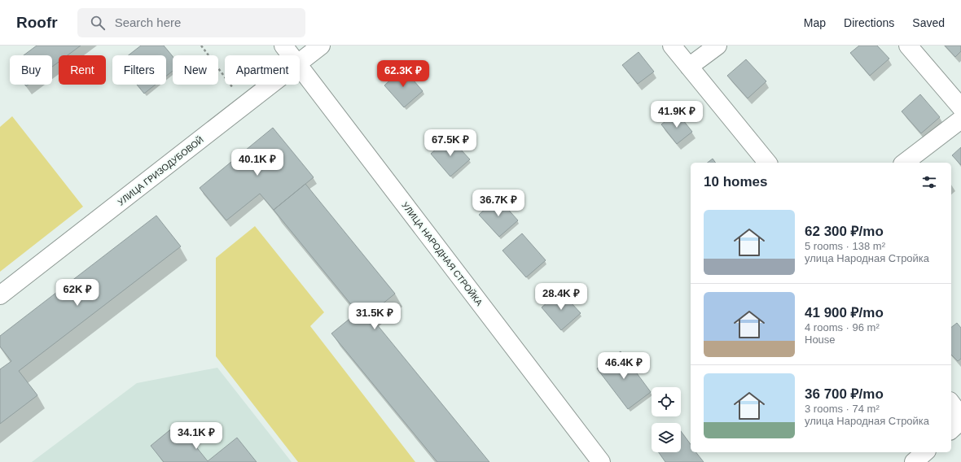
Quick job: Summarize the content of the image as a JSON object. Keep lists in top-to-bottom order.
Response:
{
  "streets": {
    "street": ["УЛИЦА ГРИЗОДУБОВОЙ", "УЛИЦА НАРОДНАЯ СТРОЙКА"]
  },
  "page": {
    "header": "Roofr",
    "search": "Search here",
    "nav": ["Map", "Directions", "Saved"],
    "chip": [
      "Buy",
      "Rent",
      "Filters",
      "New",
      "Apartment"
    ],
    "price": [
      "62.3K ₽",
      "41.9K ₽",
      "67.5K ₽",
      "40.1K ₽",
      "36.7K ₽",
      "62K ₽",
      "28.4K ₽",
      "31.5K ₽",
      "46.4K ₽",
      "34.1K ₽"
    ],
    "heading": "10 homes",
    "list": [
      {
        "name": "62 300 ₽/mo",
        "note": "5 rooms · 138 m² · улица Народная Стройка"
      },
      {
        "name": "41 900 ₽/mo",
        "note": "4 rooms · 96 m² · House"
      },
      {
        "name": "36 700 ₽/mo",
        "note": "3 rooms · 74 m² · улица Народная Стройка"
      }
    ]
  }
}
